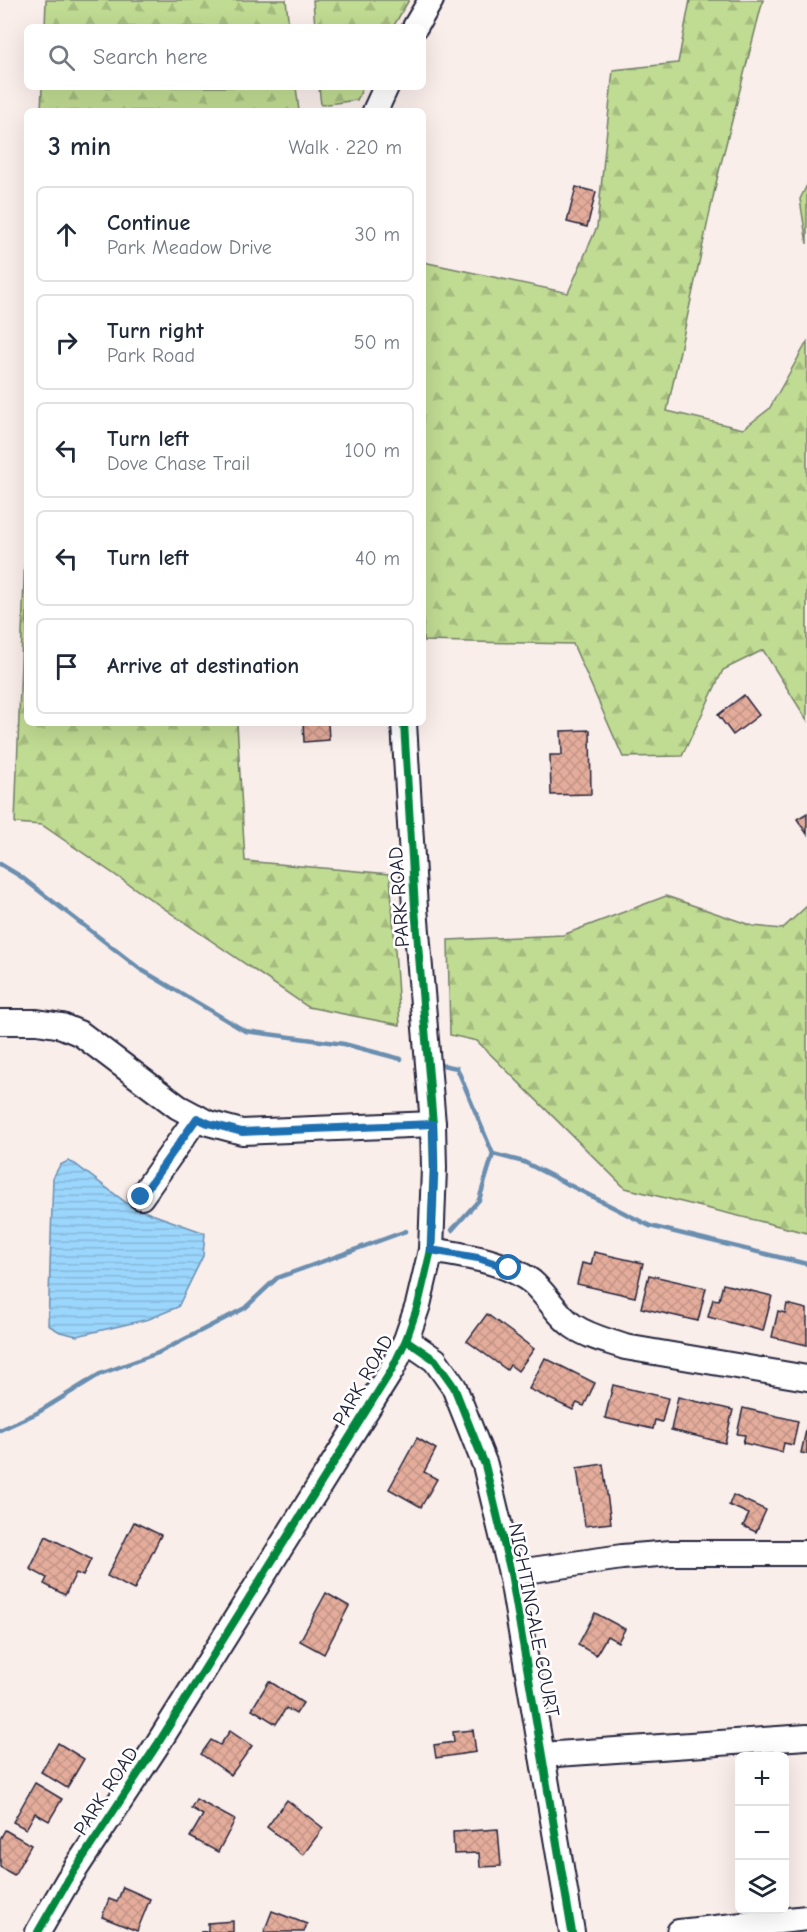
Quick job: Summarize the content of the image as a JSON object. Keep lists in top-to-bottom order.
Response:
{
  "streets": {
    "street": ["PARK ROAD", "NIGHTINGALE COURT"]
  },
  "crossings": [
    ["PARK ROAD", "NIGHTINGALE COURT"]
  ],
  "page": {
    "search": "Search here",
    "heading": ["3 min", "Walk · 220 m"],
    "list": [
      ["Continue", "Park Meadow Drive", "30 m"],
      ["Turn right", "Park Road", "50 m"],
      ["Turn left", "Dove Chase Trail", "100 m"],
      ["Turn left", "40 m"],
      "Arrive at destination"
    ],
    "map_buttons": ["+", "−"]
  }
}
